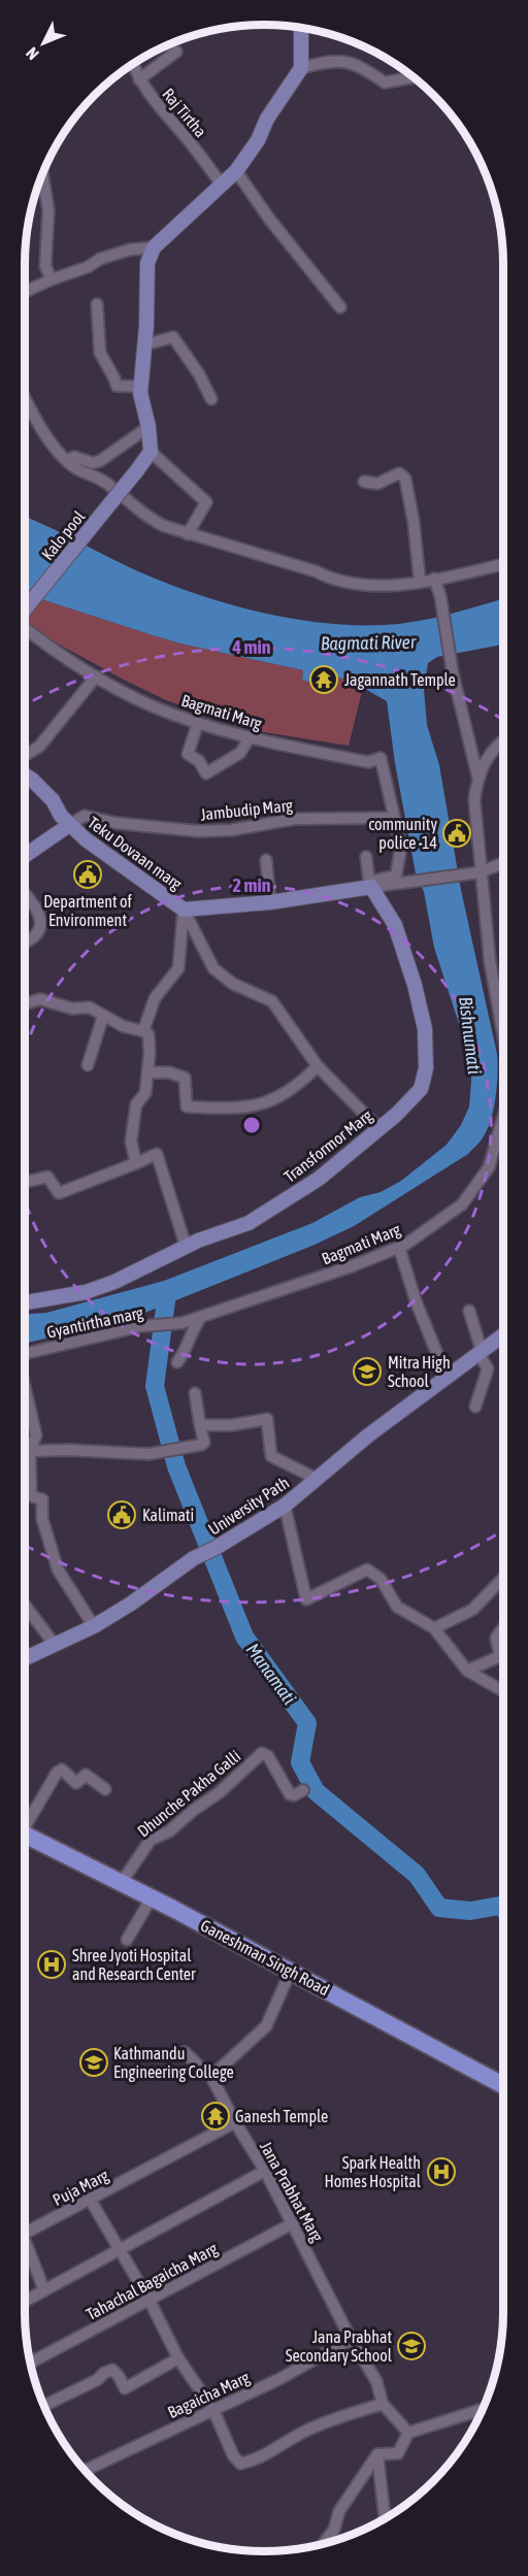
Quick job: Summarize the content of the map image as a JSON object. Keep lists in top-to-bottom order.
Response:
{
  "streets": {
    "highway": ["Ganeshman Singh Road"],
    "main road": [
      "Kalo pool",
      "Teku Dovaan marg",
      "Transformor Marg",
      "University Path"
    ],
    "street": [
      "Raj Tirtha",
      "Bagmati Marg",
      "Jambudip Marg",
      "Gyantirtha marg",
      "Dhunche Pakha Galli",
      "Puja Marg",
      "Jana Prabhat Marg",
      "Tahachal Bagaicha Marg",
      "Bagaicha Marg"
    ]
  },
  "crossings": [
    ["Bagmati Marg", "Jambudip Marg"],
    ["Bagmati Marg", "Teku Dovaan marg"],
    ["Bagmati Marg", "Gyantirtha marg"],
    ["Jambudip Marg", "Teku Dovaan marg"],
    ["Teku Dovaan marg", "Transformor Marg"],
    ["Dhunche Pakha Galli", "Ganeshman Singh Road"],
    ["Puja Marg", "Jana Prabhat Marg"],
    ["Jana Prabhat Marg", "Tahachal Bagaicha Marg"],
    ["Jana Prabhat Marg", "Bagaicha Marg"]
  ],
  "water": ["Bagmati River", "Bishnumati", "Manamati"],
  "places": {
    "temple": ["Jagannath Temple", "Ganesh Temple"],
    "public building": ["community police -14", "Department of Environment", "Kalimati"],
    "school or university": ["Mitra High School", "Kathmandu Engineering College", "Jana Prabhat Secondary School"],
    "hospital": ["Shree Jyoti Hospital and Research Center", "Spark Health Homes Hospital"]
  },
  "north": "bottom left",
  "rings": ["4 min", "2 min"]
}
